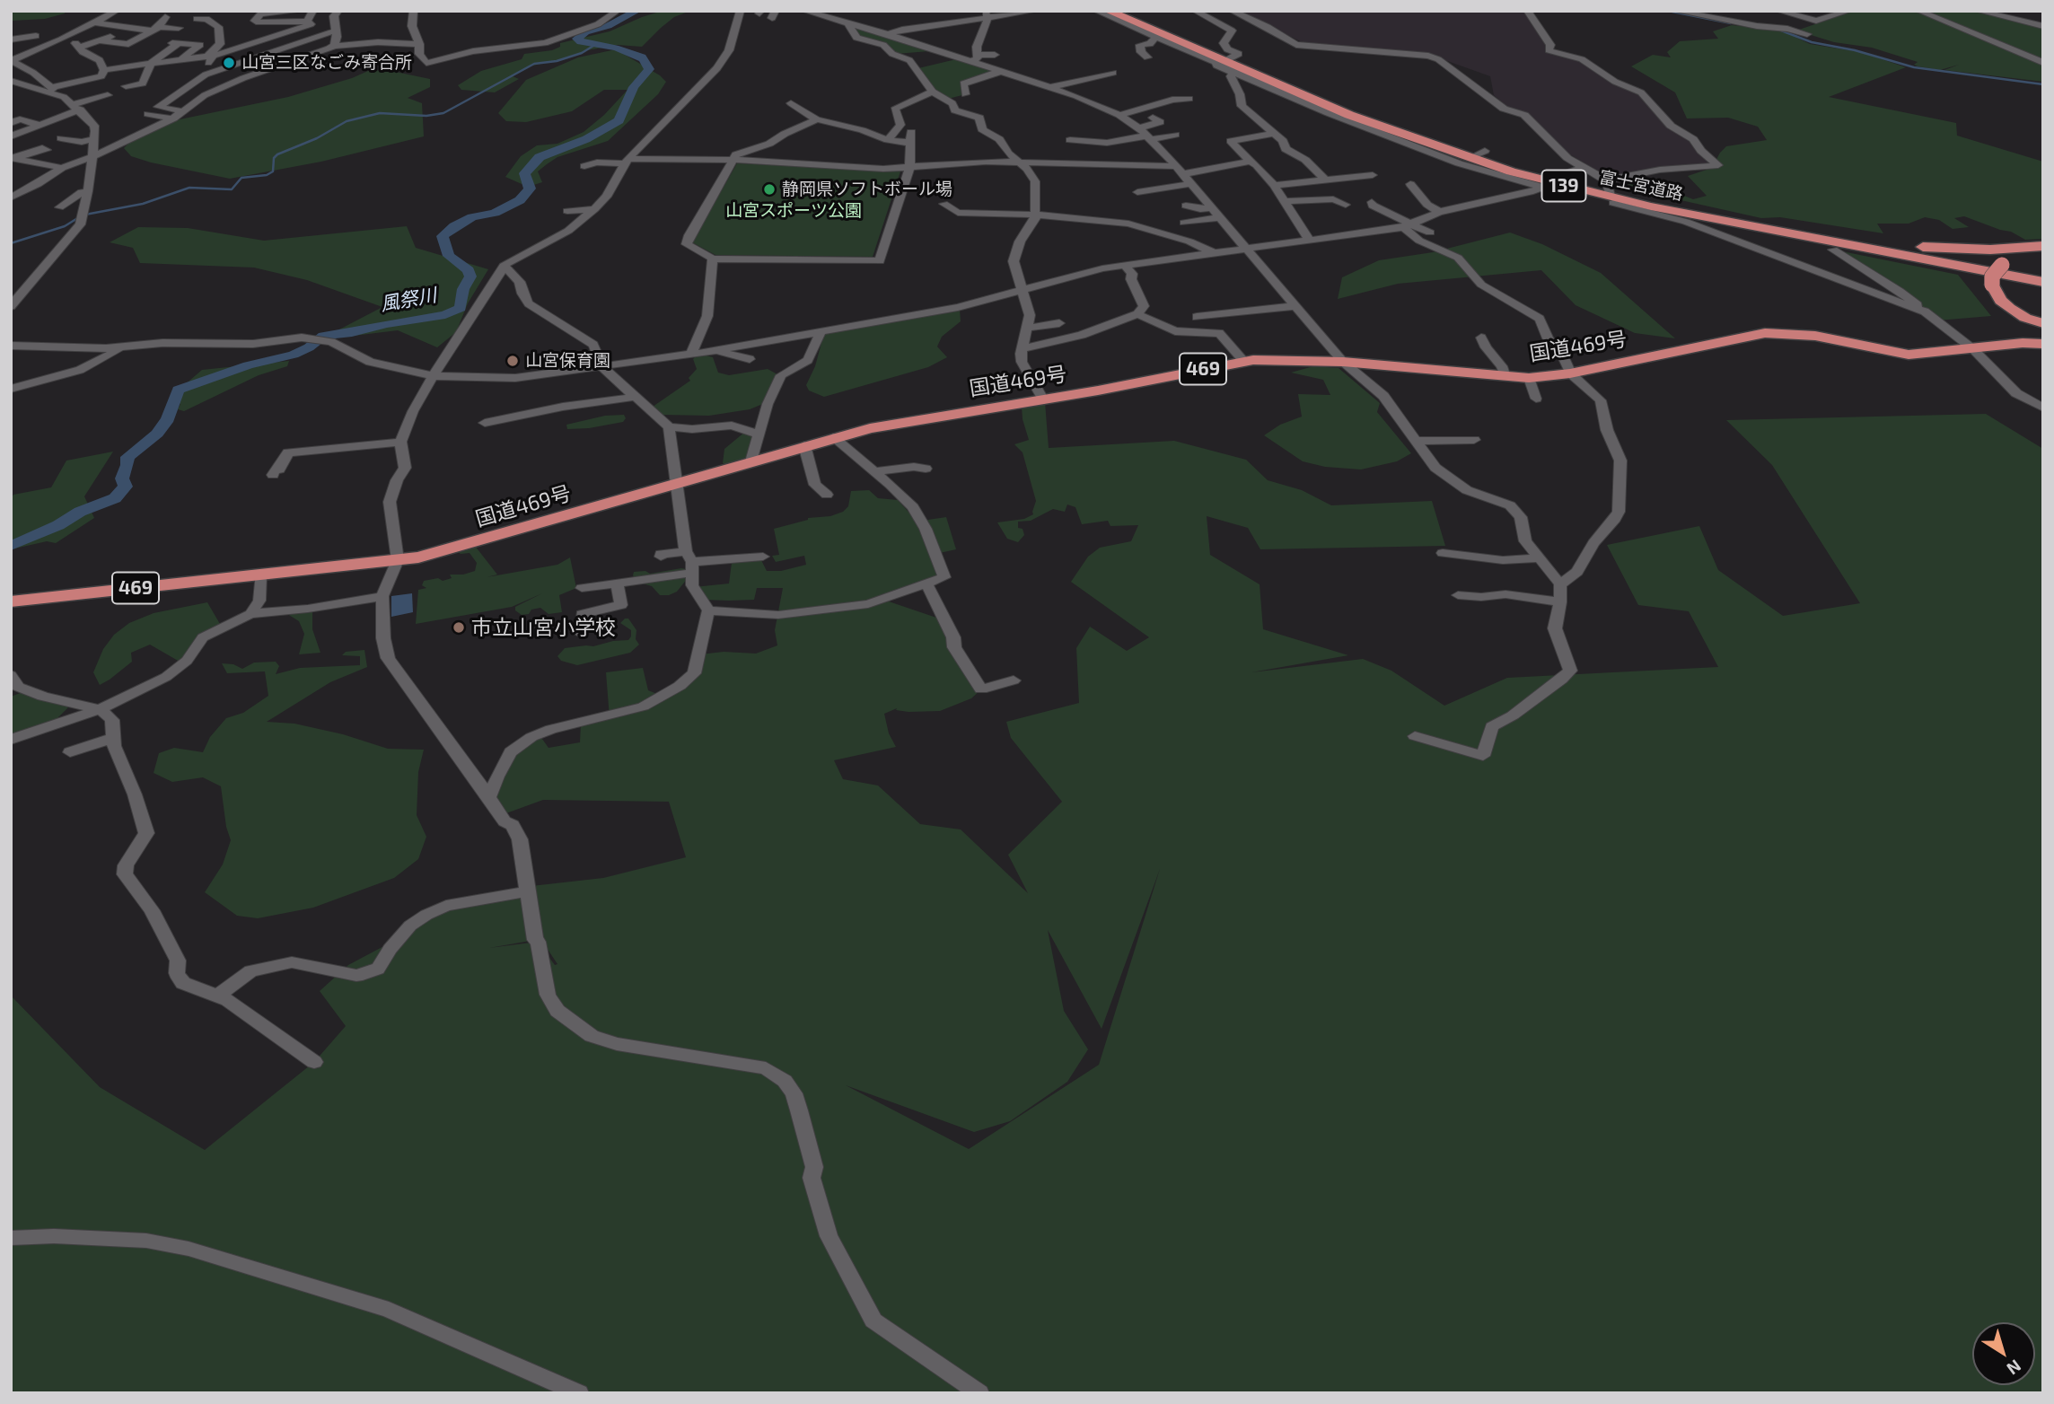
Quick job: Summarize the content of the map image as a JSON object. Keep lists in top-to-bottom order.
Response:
{
  "streets": {
    "highway": [
      "139",
      "富士宮道路",
      "国道469号",
      "469"
    ]
  },
  "water": ["風祭川"],
  "parks": ["山宮スポーツ公園"],
  "places": [
    "山宮三区なごみ寄合所",
    "静岡県ソフトボール場",
    "山宮保育園",
    "市立山宮小学校"
  ],
  "north": "bottom right"
}
